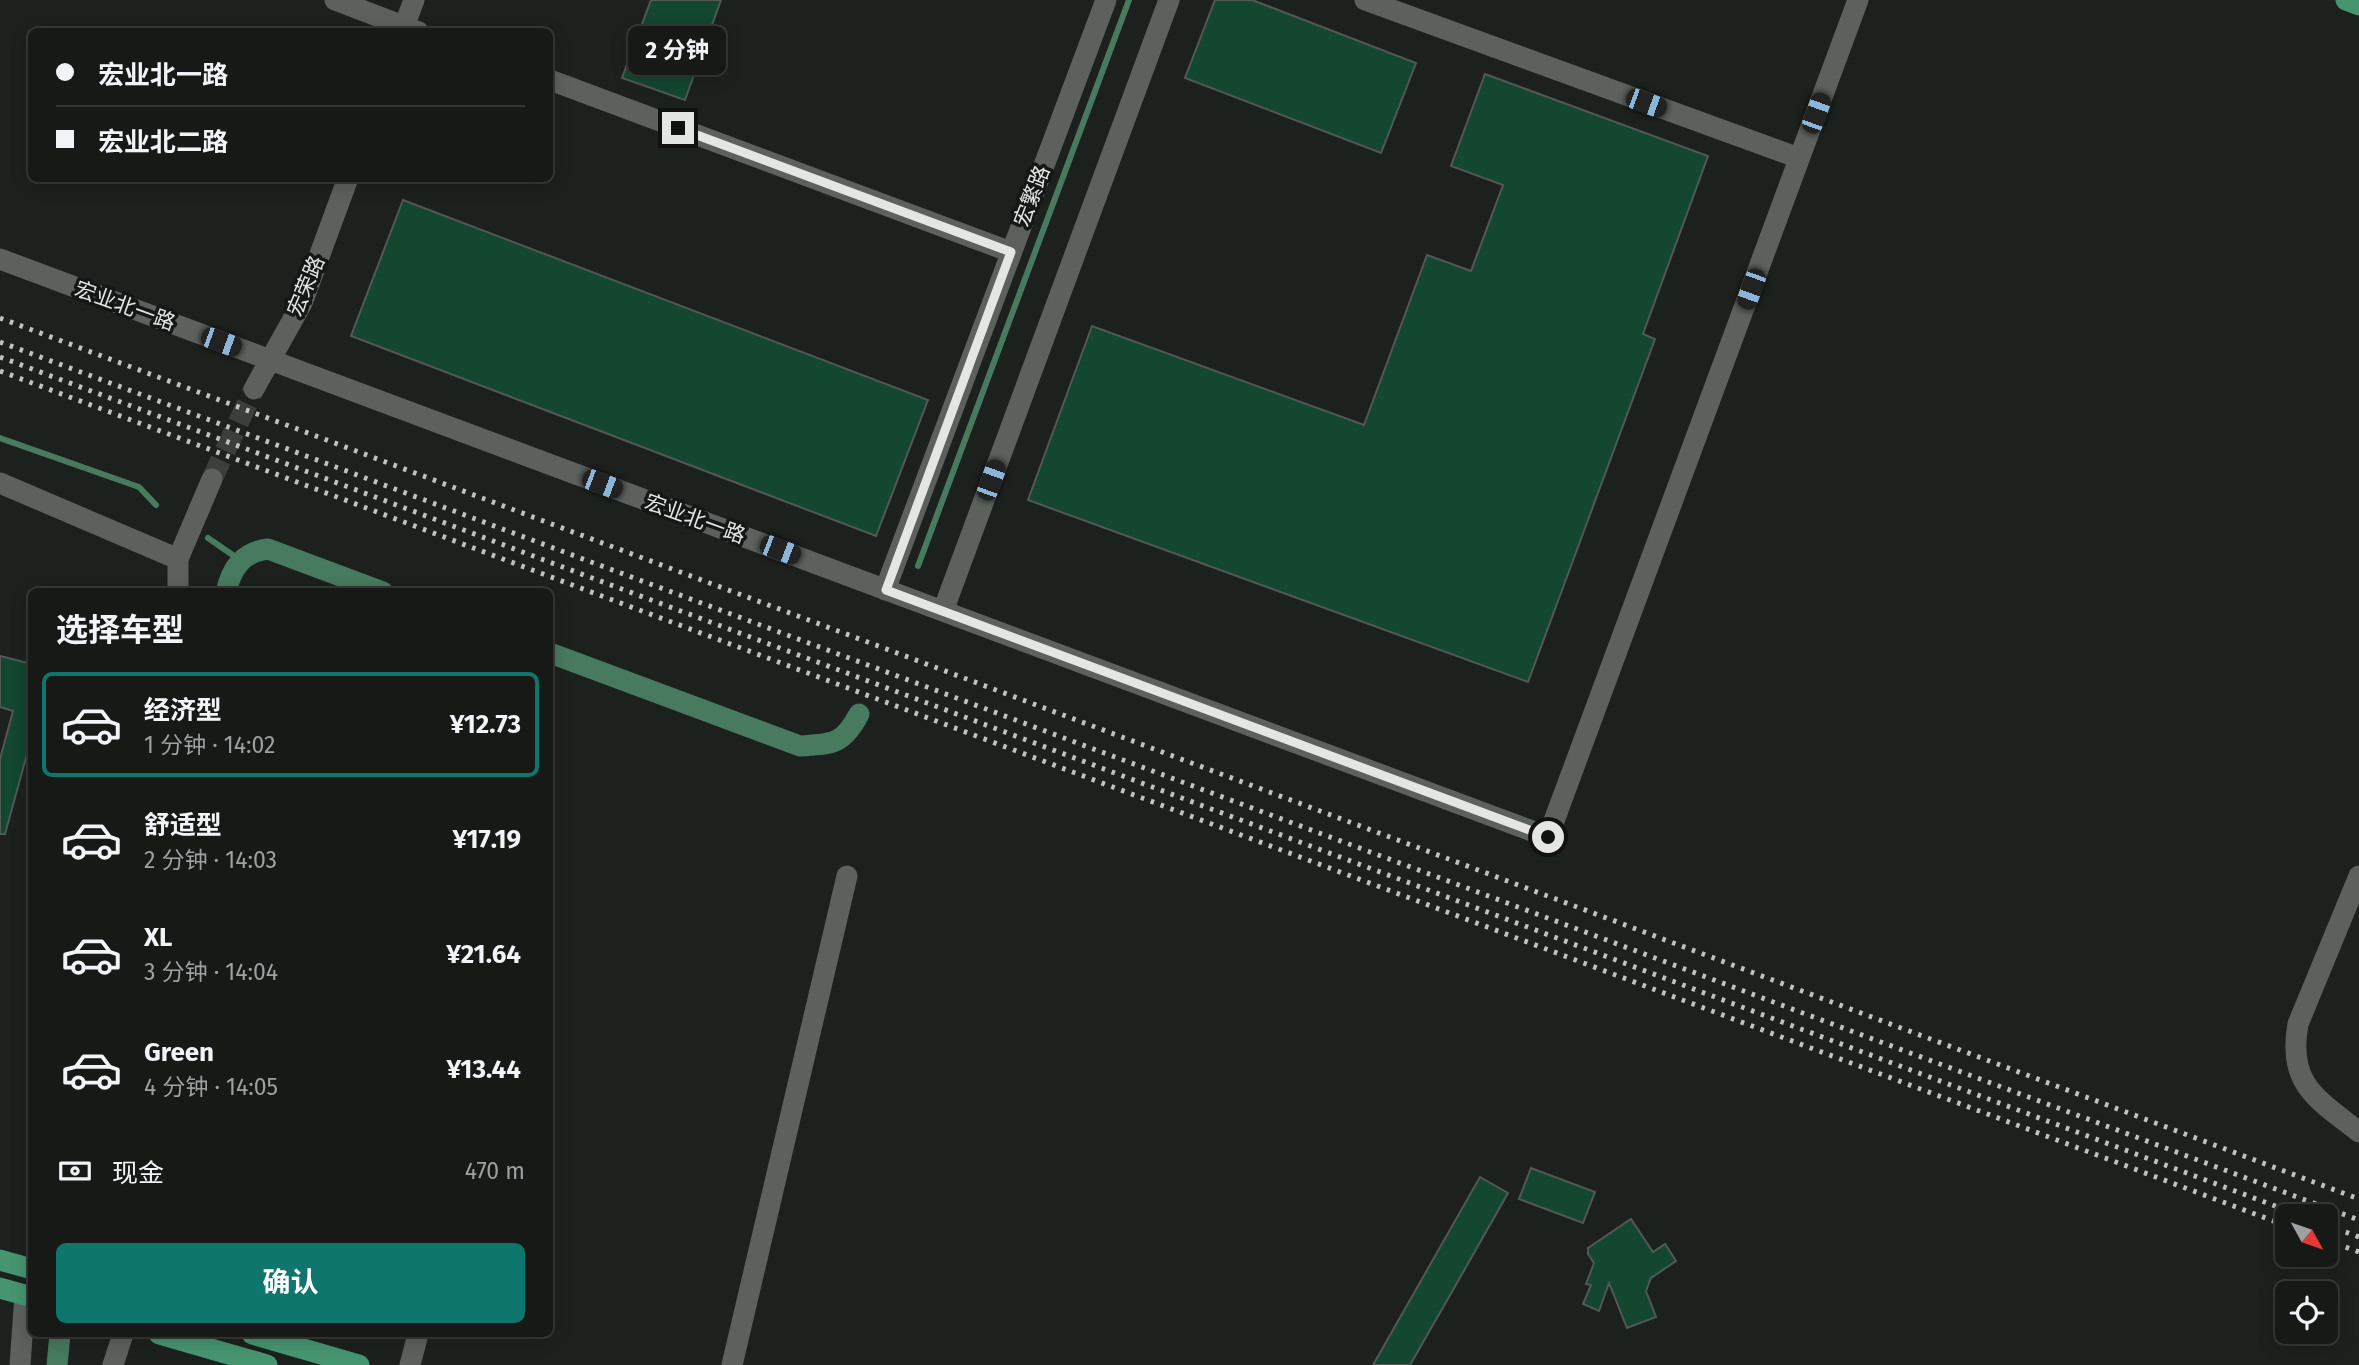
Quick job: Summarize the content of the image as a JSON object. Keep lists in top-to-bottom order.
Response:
{
  "streets": {
    "street": ["宏繁路", "宏荣路", "宏业北一路"]
  },
  "crossings": [
    ["宏繁路", "宏业北一路"],
    ["宏荣路", "宏业北一路"]
  ],
  "north": "bottom right",
  "page": {
    "bubble": "2 分钟",
    "banner": ["宏业北一路", "宏业北二路"],
    "heading": "选择车型",
    "list": [
      {
        "name": "经济型",
        "note": "1 分钟 · 14:02",
        "value": "¥12.73"
      },
      {
        "name": "舒适型",
        "note": "2 分钟 · 14:03",
        "value": "¥17.19"
      },
      {
        "name": "XL",
        "note": "3 分钟 · 14:04",
        "value": "¥21.64"
      },
      {
        "name": "Green",
        "note": "4 分钟 · 14:05",
        "value": "¥13.44"
      }
    ],
    "pay": ["现金", "470 m"],
    "buttons": "确认"
  }
}
